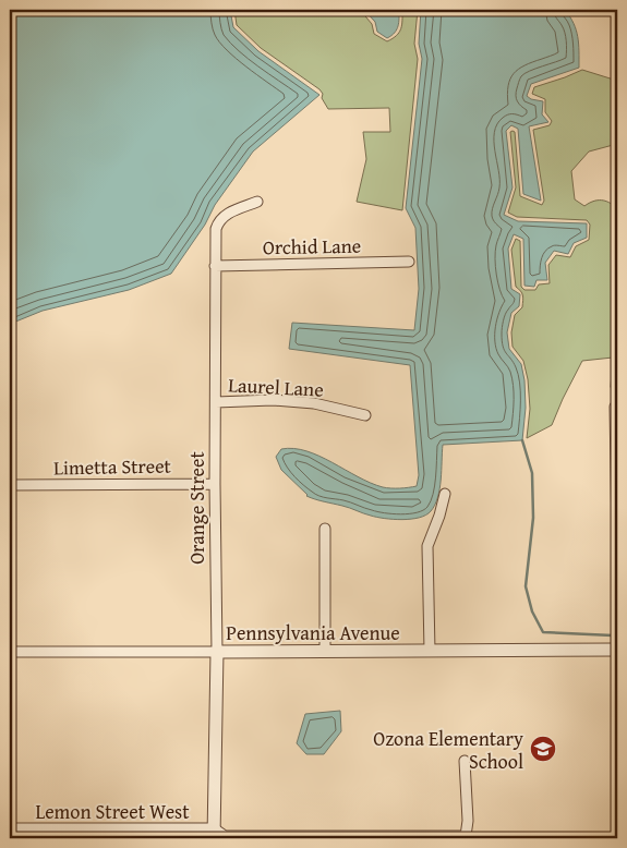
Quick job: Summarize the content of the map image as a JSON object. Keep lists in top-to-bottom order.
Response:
{
  "streets": {
    "street": [
      "Orchid Lane",
      "Laurel Lane",
      "Limetta Street",
      "Orange Street",
      "Pennsylvania Avenue",
      "Lemon Street West"
    ]
  },
  "crossings": [
    ["Orchid Lane", "Orange Street"],
    ["Laurel Lane", "Orange Street"],
    ["Limetta Street", "Orange Street"],
    ["Orange Street", "Pennsylvania Avenue"],
    ["Orange Street", "Lemon Street West"]
  ],
  "places": {
    "school or university": ["Ozona Elementary School"]
  }
}
